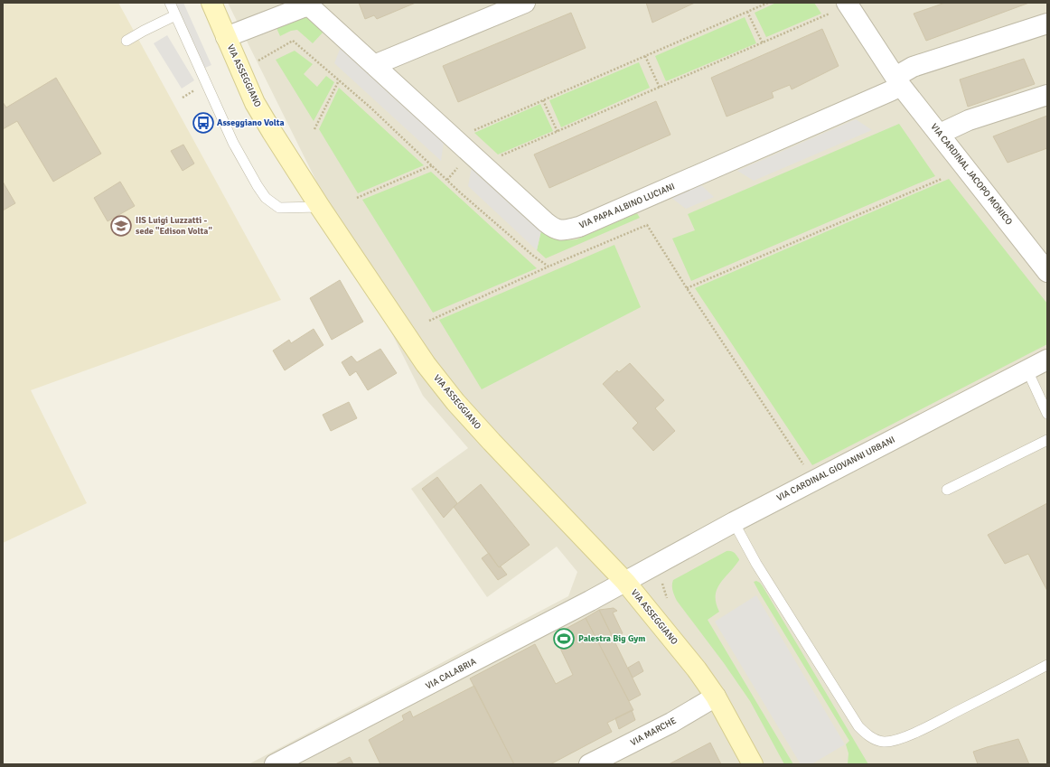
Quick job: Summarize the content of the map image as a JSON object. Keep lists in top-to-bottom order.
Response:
{
  "streets": {
    "street": [
      "VIA ASSEGGIANO",
      "VIA CARDINAL JACOPO MONICO",
      "VIA PAPA ALBINO LUCIANI",
      "VIA CARDINAL GIOVANNI URBANI",
      "VIA CALABRIA",
      "VIA MARCHE"
    ]
  },
  "crossings": [
    ["VIA ASSEGGIANO", "VIA PAPA ALBINO LUCIANI"],
    ["VIA ASSEGGIANO", "VIA CARDINAL GIOVANNI URBANI"],
    ["VIA ASSEGGIANO", "VIA CALABRIA"],
    ["VIA ASSEGGIANO", "VIA MARCHE"],
    ["VIA CARDINAL JACOPO MONICO", "VIA PAPA ALBINO LUCIANI"],
    ["VIA CARDINAL GIOVANNI URBANI", "VIA CALABRIA"]
  ],
  "places": {
    "bus stop": ["Asseggiano Volta"],
    "school or university": ["IIS Luigi Luzzatti - sede \"Edison Volta\""],
    "sports": ["Palestra Big Gym"]
  }
}
